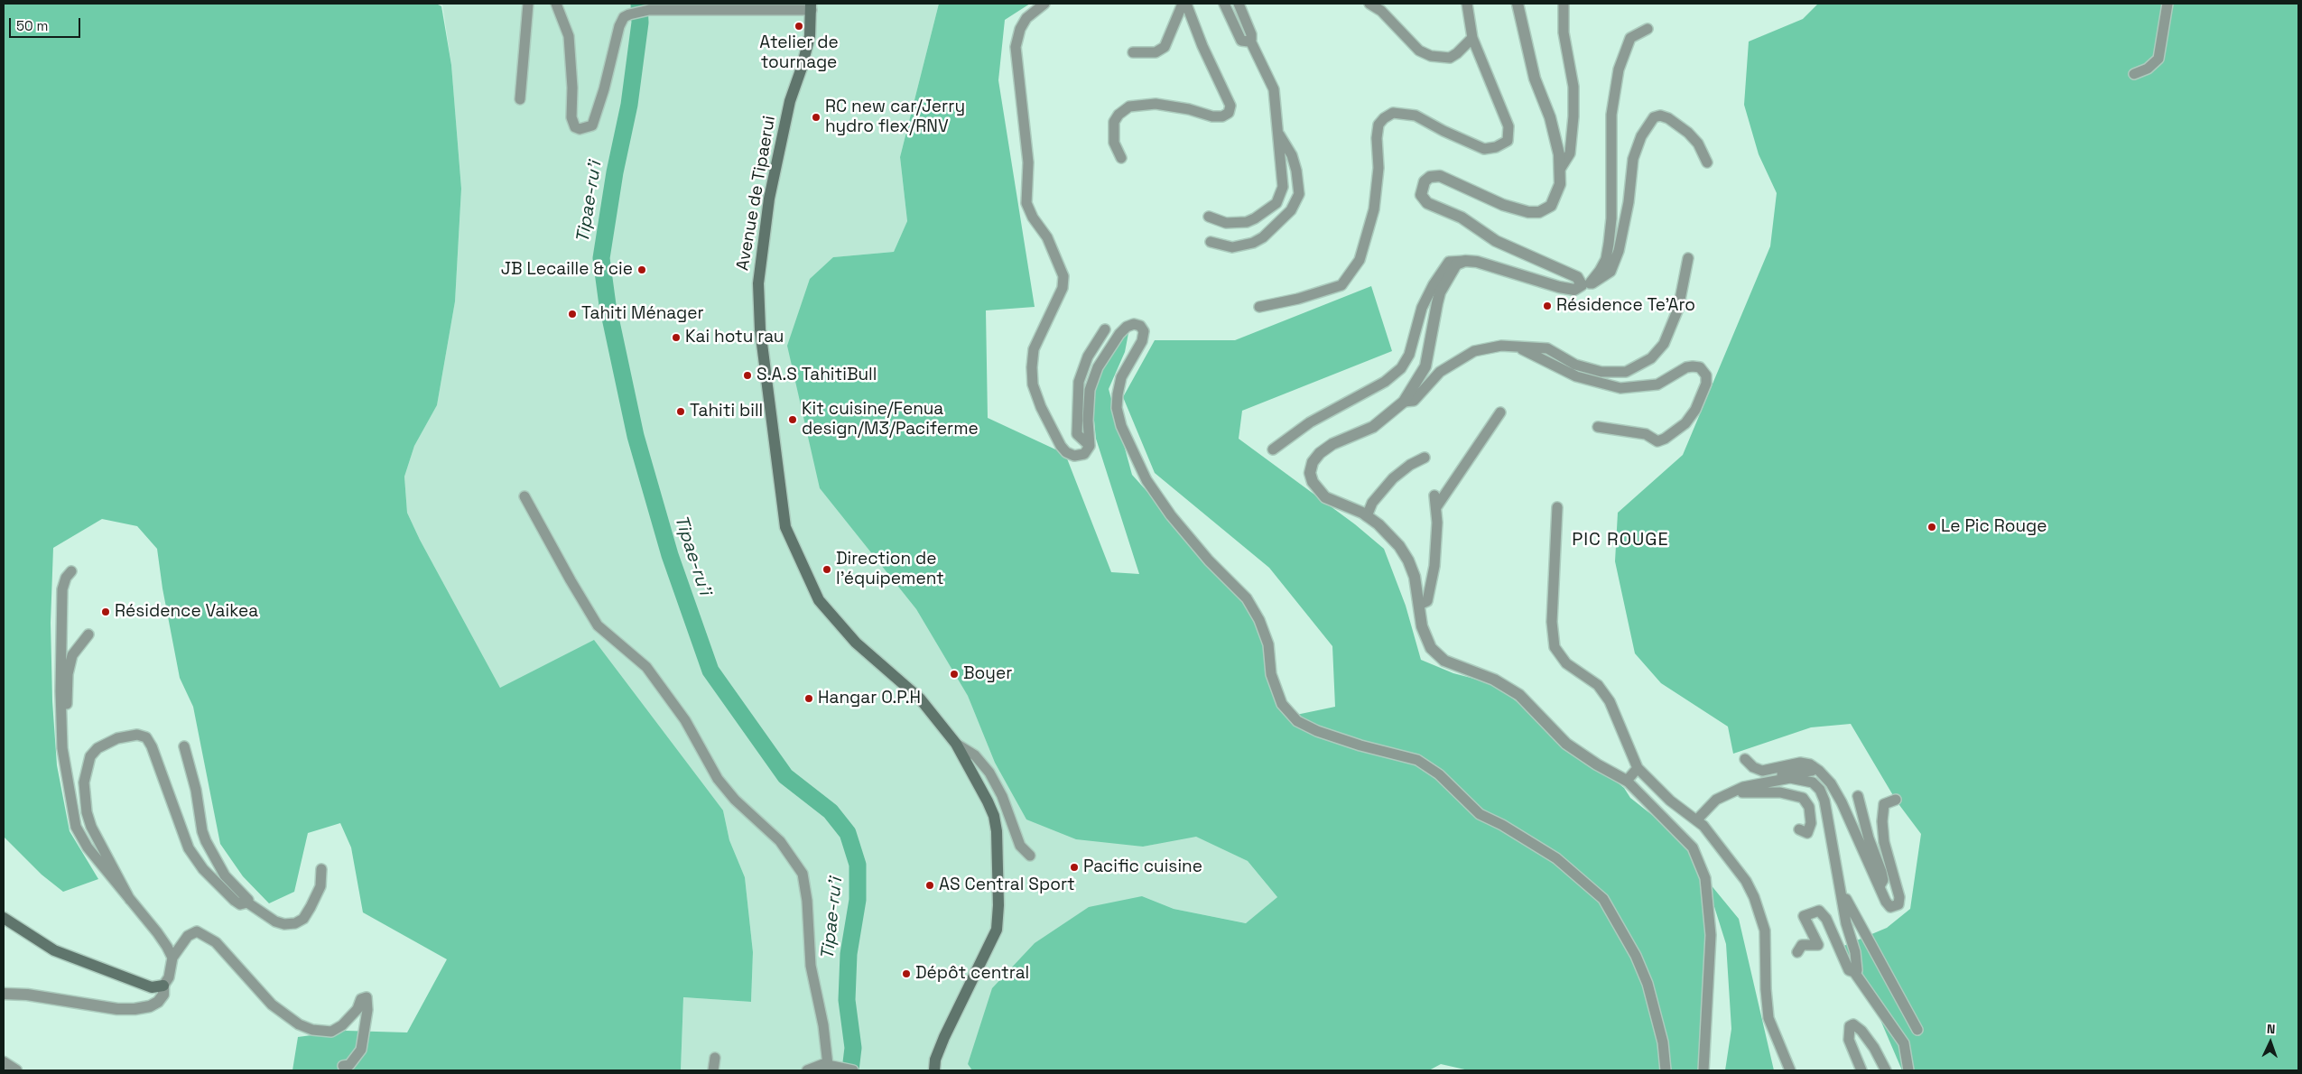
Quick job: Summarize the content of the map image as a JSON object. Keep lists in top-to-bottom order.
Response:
{
  "streets": {
    "main road": ["Avenue de Tipaerui"]
  },
  "districts": ["PIC ROUGE"],
  "water": ["Tipae-ru’i"],
  "places": [
    "Atelier de tournage",
    "RC new car/Jerry hydro flex/RNV",
    "JB Lecaille & cie",
    "Résidence Te'Aro",
    "Tahiti Ménager",
    "Kai hotu rau",
    "S.A.S TahitiBull",
    "Tahiti bill",
    "Kit cuisine/Fenua design/M3/Paciferme",
    "Le Pic Rouge",
    "Direction de l'équipement",
    "Résidence Vaikea",
    "Boyer",
    "Hangar O.P.H",
    "Pacific cuisine",
    "AS Central Sport",
    "Dépôt central"
  ],
  "scale_bar": "50 m",
  "north": "top"
}
